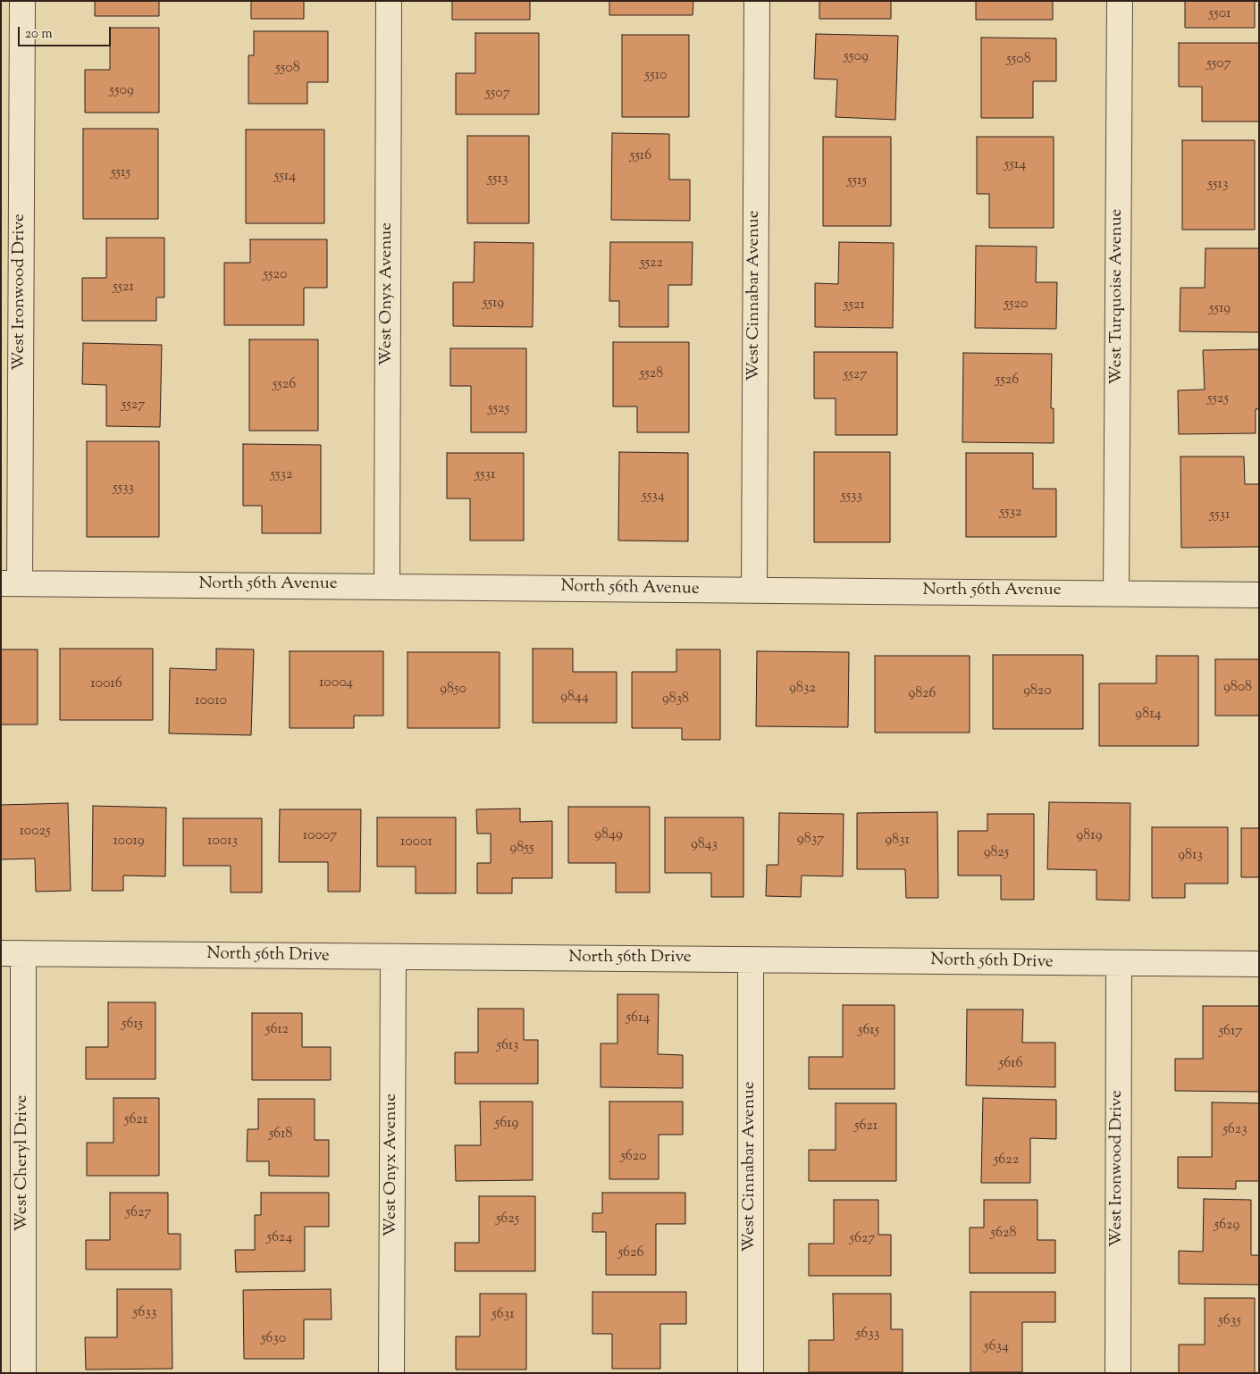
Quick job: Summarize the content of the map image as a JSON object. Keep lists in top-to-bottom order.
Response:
{
  "streets": {
    "street": [
      "West Ironwood Drive",
      "West Onyx Avenue",
      "West Cinnabar Avenue",
      "West Turquoise Avenue",
      "North 56th Avenue",
      "North 56th Drive",
      "West Cheryl Drive"
    ]
  },
  "crossings": [
    ["West Ironwood Drive", "North 56th Avenue"],
    ["West Ironwood Drive", "North 56th Drive"],
    ["West Onyx Avenue", "North 56th Avenue"],
    ["West Onyx Avenue", "North 56th Drive"],
    ["West Cinnabar Avenue", "North 56th Avenue"],
    ["West Cinnabar Avenue", "North 56th Drive"],
    ["West Turquoise Avenue", "North 56th Avenue"],
    ["North 56th Drive", "West Cheryl Drive"]
  ],
  "house_numbers": [
    "5501",
    "5509",
    "5508",
    "5507",
    "5508",
    "5510",
    "5509",
    "5507",
    "5516",
    "5514",
    "5515",
    "5514",
    "5513",
    "5515",
    "5513",
    "5522",
    "5520",
    "5521",
    "5519",
    "5520",
    "5521",
    "5519",
    "5528",
    "5527",
    "5526",
    "5526",
    "5525",
    "5527",
    "5525",
    "5532",
    "5531",
    "5533",
    "5534",
    "5533",
    "5532",
    "5531",
    "10004",
    "10016",
    "9808",
    "9832",
    "9850",
    "9820",
    "9826",
    "9844",
    "9838",
    "10010",
    "9814",
    "10025",
    "9849",
    "10007",
    "9819",
    "9837",
    "9831",
    "10019",
    "10013",
    "10001",
    "9843",
    "9855",
    "9825",
    "9813",
    "5614",
    "5615",
    "5612",
    "5615",
    "5617",
    "5613",
    "5616",
    "5621",
    "5619",
    "5621",
    "5623",
    "5618",
    "5620",
    "5622",
    "5627",
    "5625",
    "5629",
    "5628",
    "5624",
    "5627",
    "5626",
    "5633",
    "5631",
    "5635",
    "5633",
    "5630",
    "5634"
  ],
  "scale_bar": "20 m"
}
